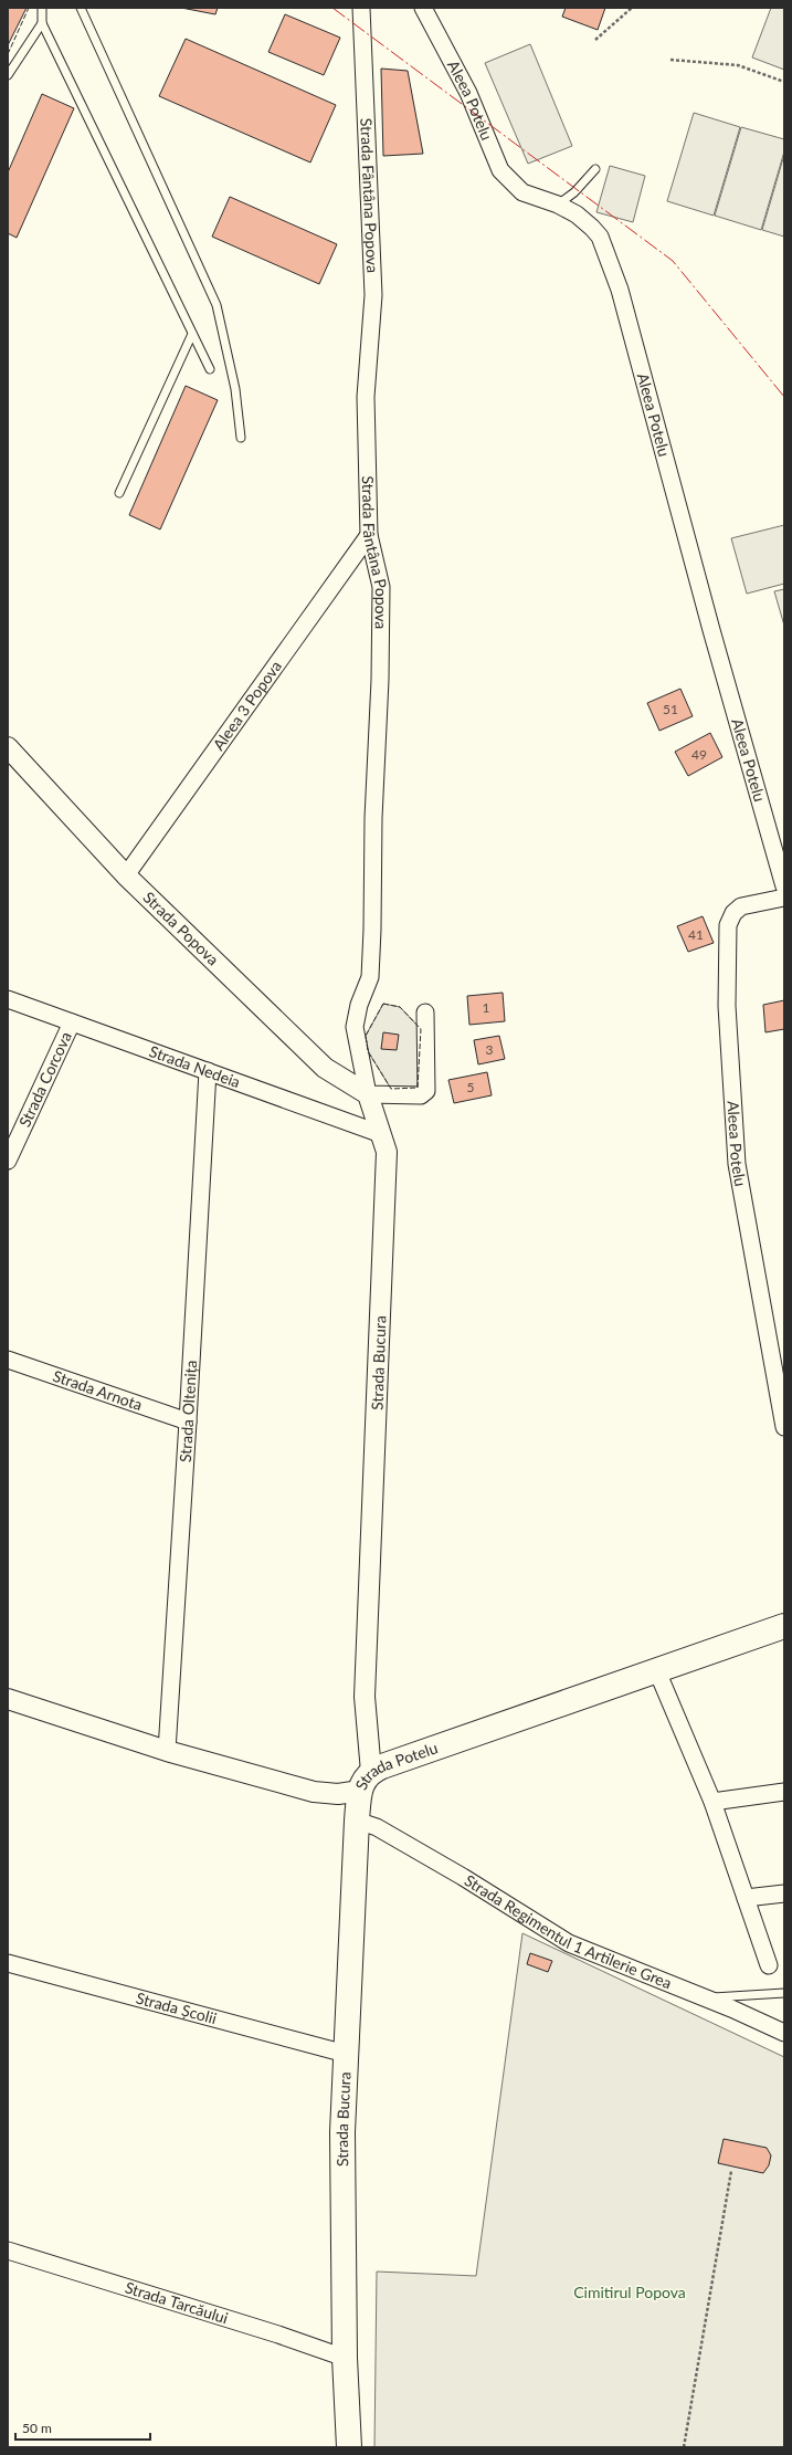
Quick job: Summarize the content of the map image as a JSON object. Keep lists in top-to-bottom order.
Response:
{
  "streets": {
    "main road": ["Strada Bucura", "Strada Potelu"],
    "street": [
      "Aleea Potelu",
      "Strada Fântâna Popova",
      "Aleea 3 Popova",
      "Strada Popova",
      "Strada Nedeia",
      "Strada Corcova",
      "Strada Arnota",
      "Strada Oltenița",
      "Strada Regimentul 1 Artilerie Grea",
      "Strada Școlii",
      "Strada Tarcăului"
    ]
  },
  "crossings": [
    ["Strada Fântâna Popova", "Aleea 3 Popova"],
    ["Strada Fântâna Popova", "Strada Popova"],
    ["Strada Fântâna Popova", "Strada Bucura"],
    ["Aleea 3 Popova", "Strada Popova"],
    ["Strada Popova", "Strada Bucura"],
    ["Strada Nedeia", "Strada Corcova"],
    ["Strada Nedeia", "Strada Bucura"],
    ["Strada Nedeia", "Strada Oltenița"],
    ["Strada Bucura", "Strada Potelu"],
    ["Strada Bucura", "Strada Regimentul 1 Artilerie Grea"],
    ["Strada Bucura", "Strada Școlii"],
    ["Strada Bucura", "Strada Tarcăului"],
    ["Strada Arnota", "Strada Oltenița"],
    ["Strada Oltenița", "Strada Potelu"]
  ],
  "parks": ["Cimitirul Popova"],
  "house_numbers": [
    "51",
    "49",
    "41",
    "1",
    "3",
    "5"
  ],
  "scale_bar": "50 m"
}
